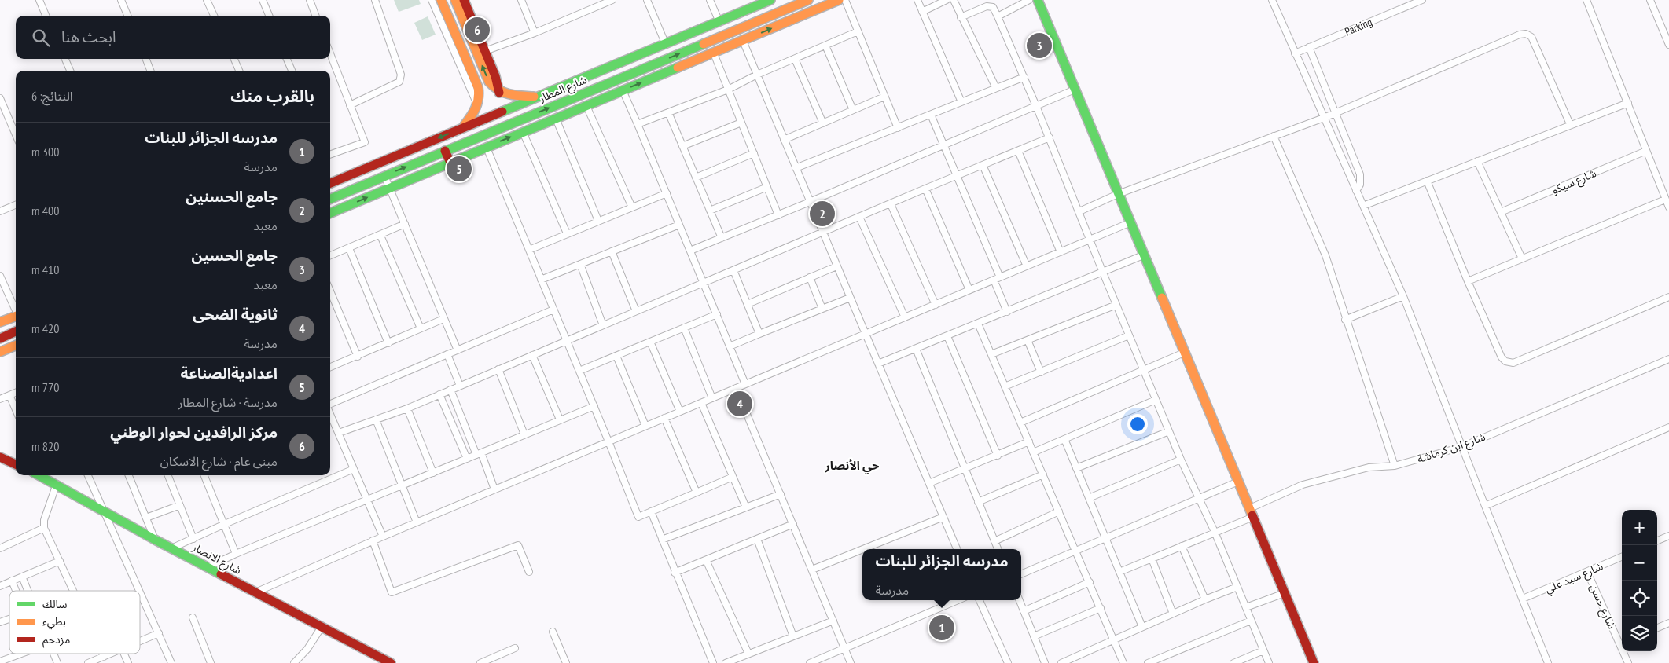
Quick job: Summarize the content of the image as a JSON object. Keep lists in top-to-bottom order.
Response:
{
  "streets": {
    "street": [
      "Parking",
      "شارع المطار",
      "شارع سيكو",
      "شارع ابن كرماشة",
      "شارع الانصار",
      "شارع سيد علي",
      "شارع حسن"
    ]
  },
  "crossings": [
    ["شارع سيد علي", "شارع حسن"]
  ],
  "districts": ["حي الأنصار"],
  "legend": ["سالك", "بطيء", "مزدحم"],
  "page": {
    "pins": [
      "6",
      "3",
      "5",
      "2",
      "4",
      "1"
    ],
    "search": "ابحث هنا",
    "heading": ["بالقرب منك", "النتائج: 6"],
    "list": [
      {
        "mark": "1",
        "name": "مدرسه الجزائر للبنات",
        "note": "مدرسة",
        "value": "300 m"
      },
      {
        "mark": "2",
        "name": "جامع الحسنين",
        "note": "معبد",
        "value": "400 m"
      },
      {
        "mark": "3",
        "name": "جامع الحسين",
        "note": "معبد",
        "value": "410 m"
      },
      {
        "mark": "4",
        "name": "ثانوية الضحى",
        "note": "مدرسة",
        "value": "420 m"
      },
      {
        "mark": "5",
        "name": "اعداديةالصناعة",
        "note": "مدرسة · شارع المطار",
        "value": "770 m"
      },
      {
        "mark": "6",
        "name": "مركز الرافدين لحوار الوطني",
        "note": "مبنى عام · شارع الاسكان",
        "value": "820 m"
      }
    ],
    "map_buttons": ["+", "−"],
    "popup": ["مدرسه الجزائر للبنات", "مدرسة"]
  }
}
